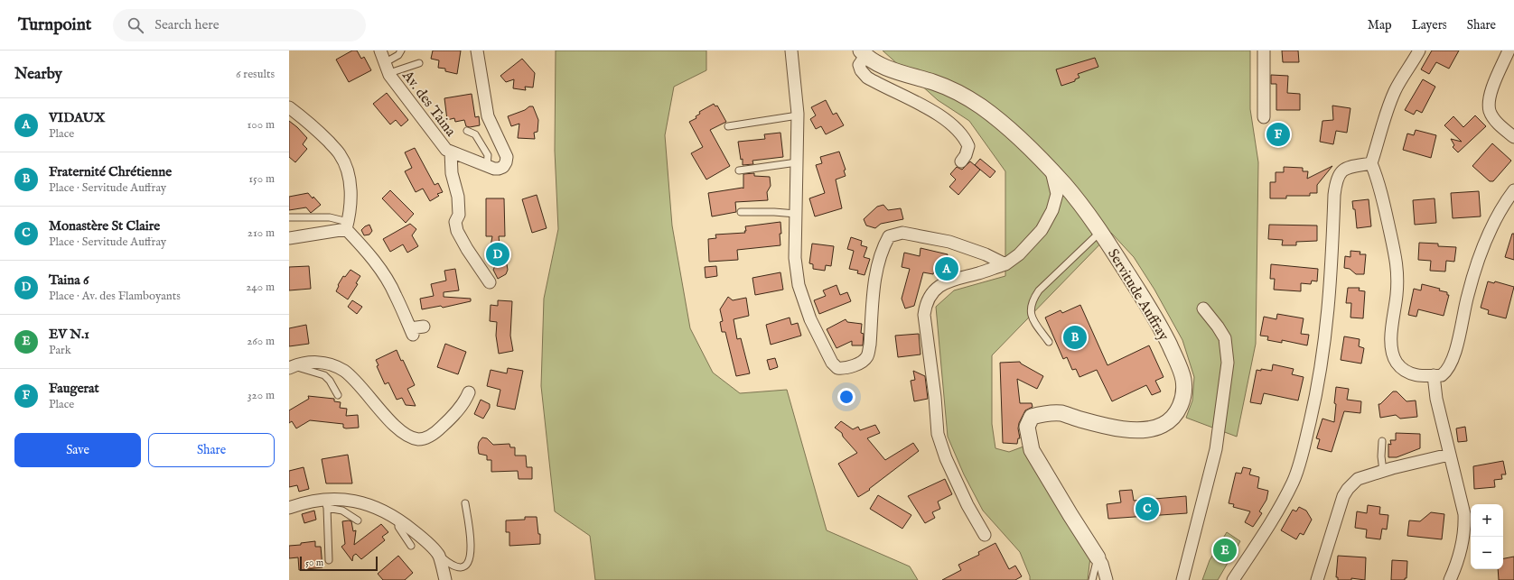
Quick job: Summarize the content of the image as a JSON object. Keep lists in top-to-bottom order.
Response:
{
  "streets": {
    "street": ["Av. des Taina", "Servitude Auffray"]
  },
  "scale_bar": "50 m",
  "page": {
    "header": "Turnpoint",
    "search": "Search here",
    "nav": ["Map", "Layers", "Share"],
    "heading": ["Nearby", "6 results"],
    "list": [
      {
        "mark": "A",
        "name": "VIDAUX",
        "note": "Place",
        "value": "100 m"
      },
      {
        "mark": "B",
        "name": "Fraternité Chrétienne",
        "note": "Place · Servitude Auffray",
        "value": "150 m"
      },
      {
        "mark": "C",
        "name": "Monastère St Claire",
        "note": "Place · Servitude Auffray",
        "value": "210 m"
      },
      {
        "mark": "D",
        "name": "Taina 6",
        "note": "Place · Av. des Flamboyants",
        "value": "240 m"
      },
      {
        "mark": "E",
        "name": "EV N.1",
        "note": "Park",
        "value": "260 m"
      },
      {
        "mark": "F",
        "name": "Faugerat",
        "note": "Place",
        "value": "320 m"
      }
    ],
    "pins": [
      "F",
      "D",
      "A",
      "B",
      "C",
      "E"
    ],
    "buttons": ["Save", "Share"],
    "map_buttons": ["+", "−"],
    "scale": "50 m"
  }
}
